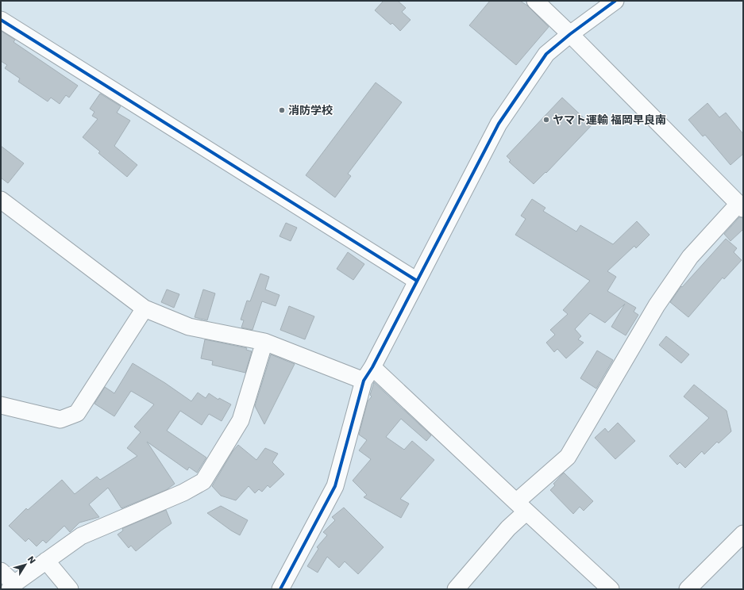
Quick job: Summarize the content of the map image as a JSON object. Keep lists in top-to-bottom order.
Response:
{
  "places": ["消防学校", "ヤマト運輸 福岡早良南"],
  "north": "top right"
}
